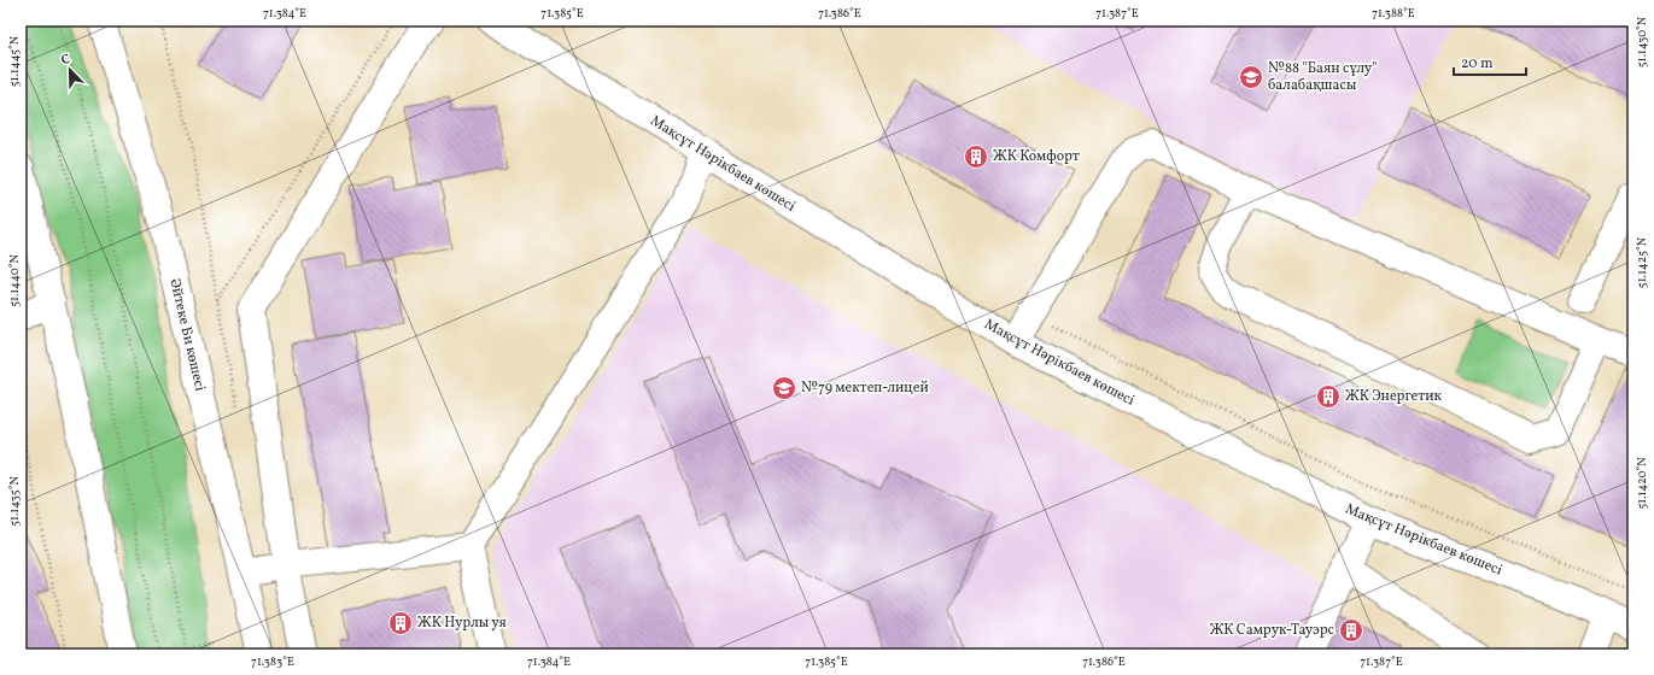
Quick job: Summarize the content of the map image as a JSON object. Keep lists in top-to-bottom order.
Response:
{
  "streets": {
    "street": ["Мақсұт Нәрікбаев көшесі", "Әйтеке Би көшесі"]
  },
  "places": {
    "school or university": ["№88 \"Баян сұлу\" балабақшасы", "№79 мектеп-лицей"],
    "building": [
      "ЖК Комфорт",
      "ЖК Энергетик",
      "ЖК Нурлы уя",
      "ЖК Самрук-Тауэрс"
    ]
  },
  "scale_bar": "20 m",
  "north": "top left",
  "coordinates": [
    "71.384°E",
    "71.385°E",
    "71.386°E",
    "71.387°E",
    "71.388°E",
    "51.1430°N",
    "51.1445°N",
    "51.1425°N",
    "51.1440°N",
    "51.1420°N",
    "51.1435°N",
    "71.383°E"
  ]
}
